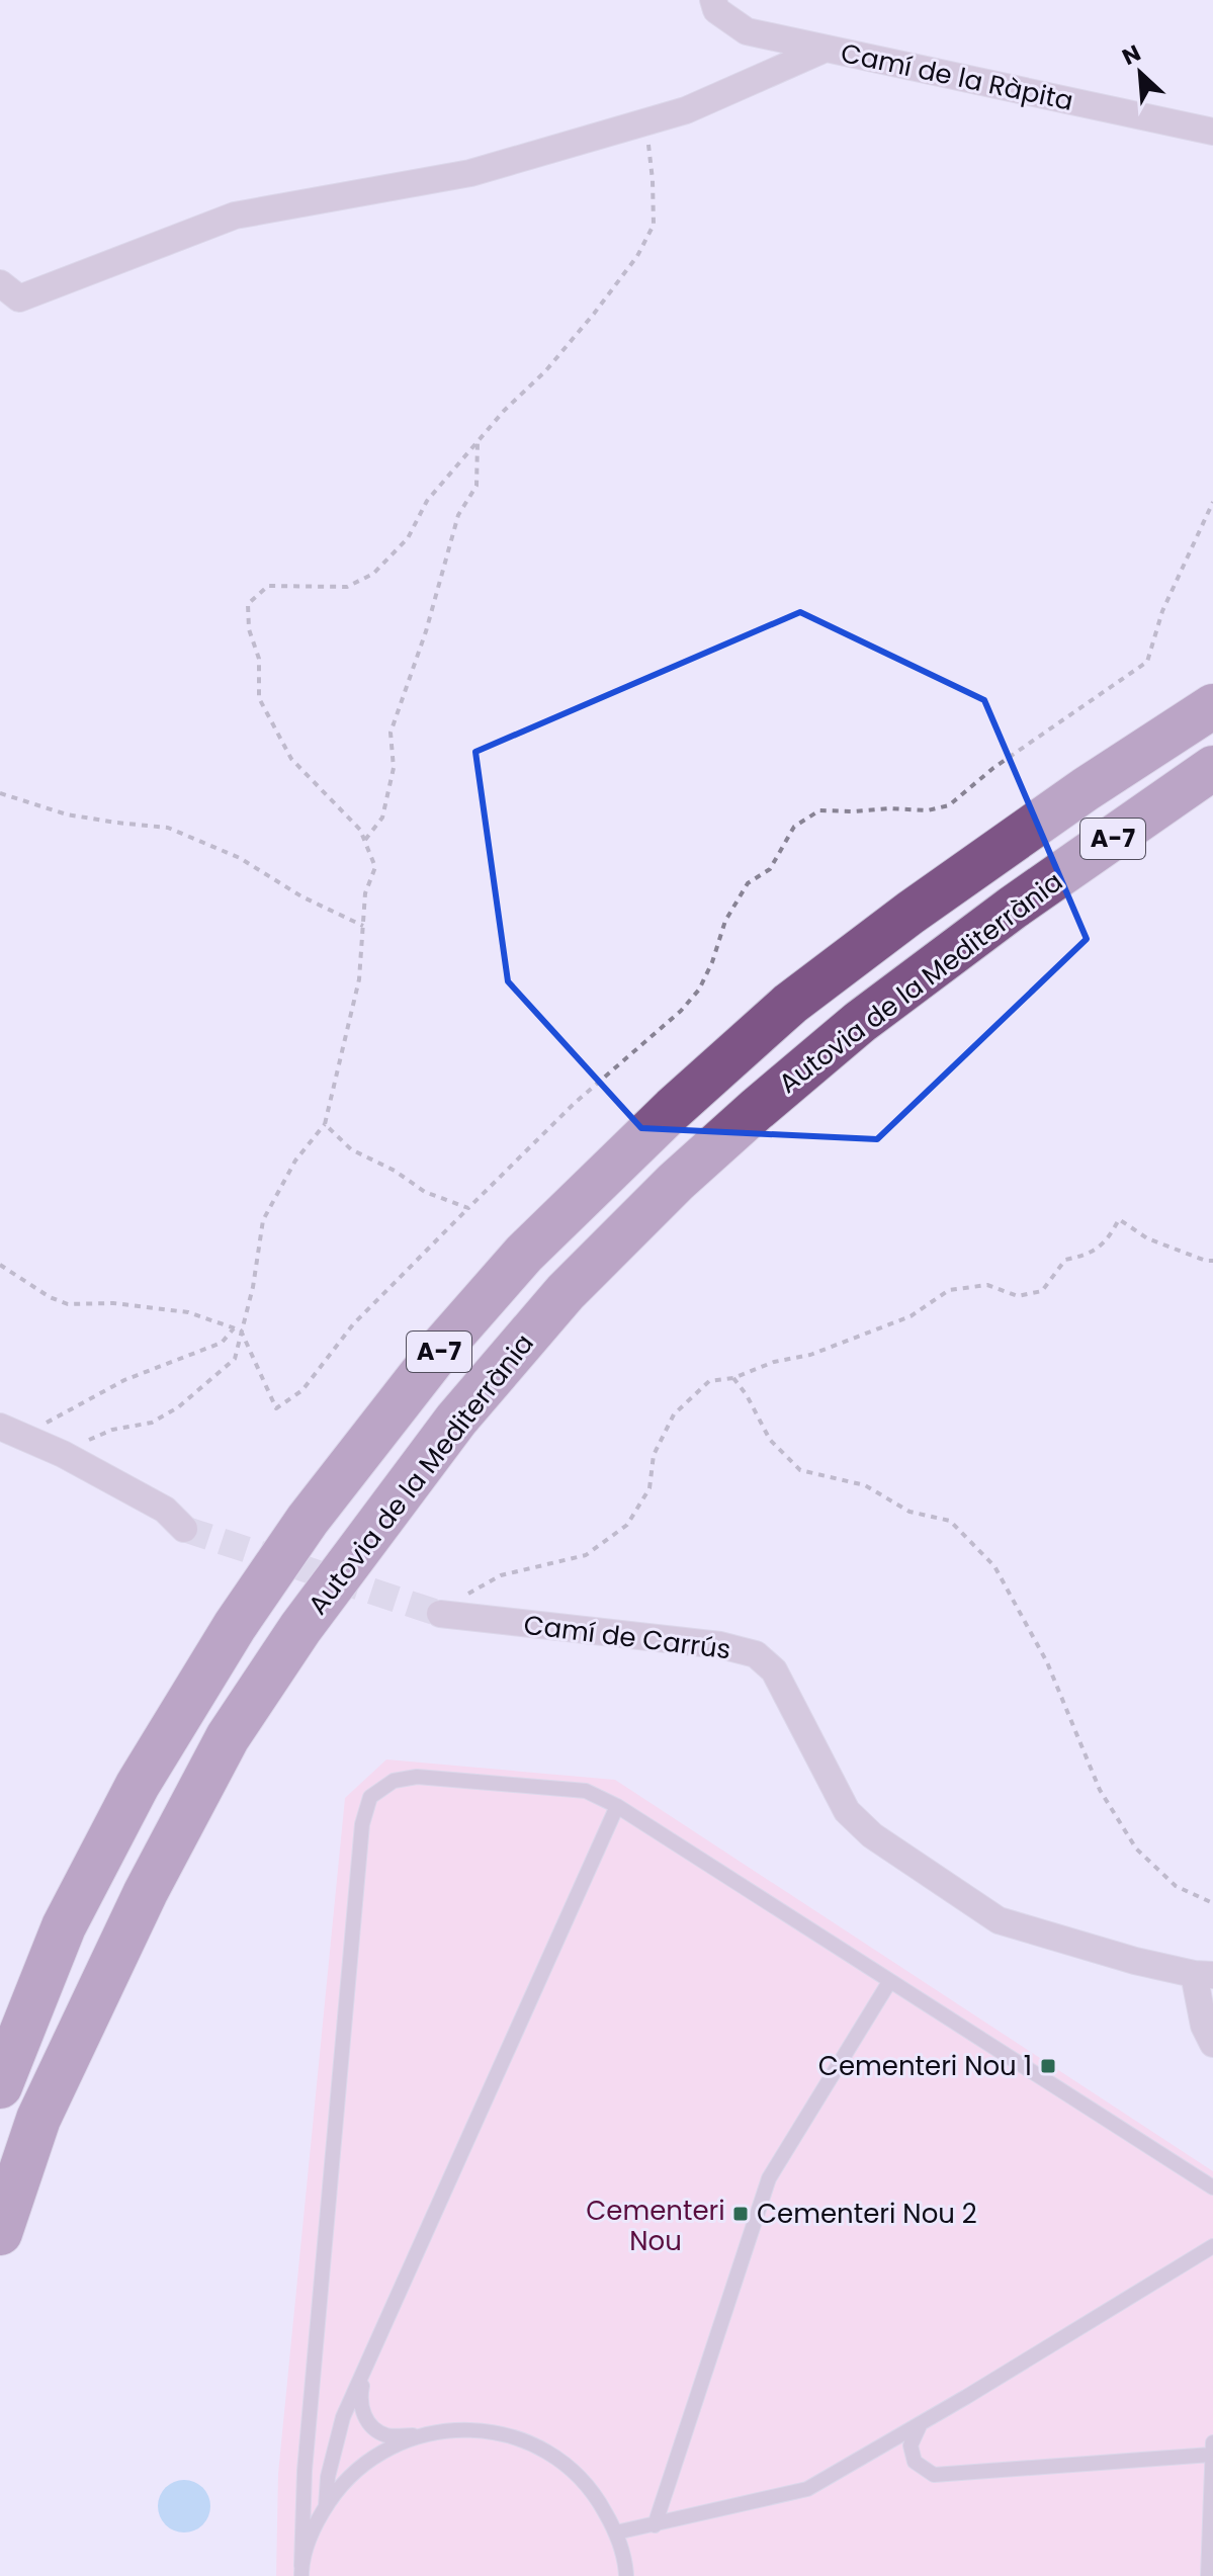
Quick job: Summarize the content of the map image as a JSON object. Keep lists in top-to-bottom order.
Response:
{
  "streets": {
    "highway": ["A-7", "Autovia de la Mediterrània"],
    "street": ["Camí de la Ràpita", "Camí de Carrús"]
  },
  "parks": ["Cementeri Nou"],
  "places": {
    "transit": ["Cementeri Nou 1", "Cementeri Nou 2"]
  },
  "north": "top left"
}
